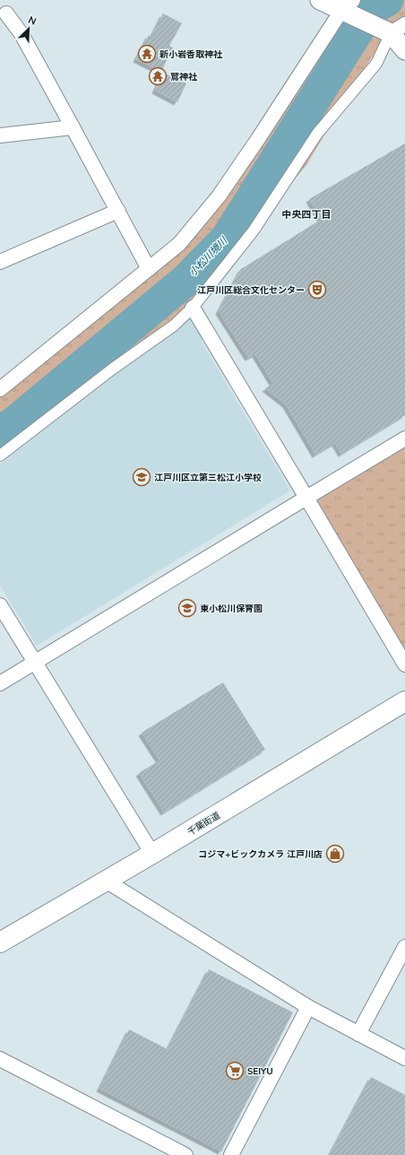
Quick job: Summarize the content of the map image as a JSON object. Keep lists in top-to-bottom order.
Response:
{
  "streets": {
    "highway": ["千葉街道"]
  },
  "districts": ["中央四丁目"],
  "water": ["小松川境川"],
  "places": {
    "temple": ["新小岩香取神社", "鷲神社"],
    "theatre": ["江戸川区総合文化センター"],
    "school or university": ["江戸川区立第三松江小学校", "東小松川保育園"],
    "shop": ["コジマ+ビックカメラ 江戸川店"],
    "supermarket": ["SEIYU"]
  },
  "north": "top right"
}
